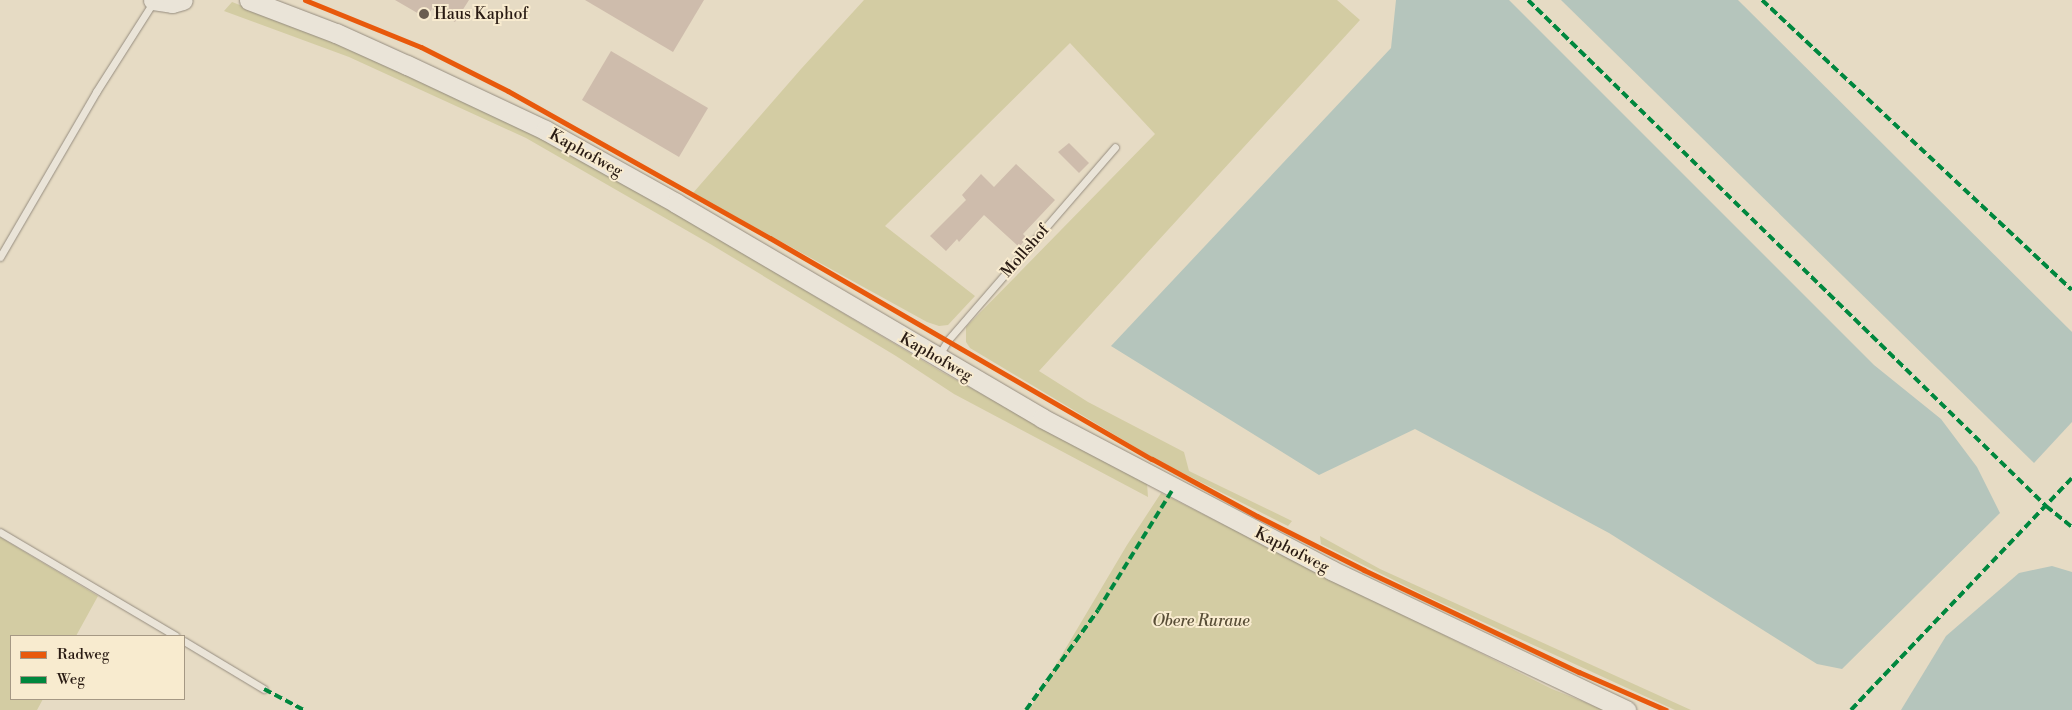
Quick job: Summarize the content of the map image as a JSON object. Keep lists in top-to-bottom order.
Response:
{
  "streets": {
    "main road": ["Kaphofweg"],
    "lane": ["Mollshof"]
  },
  "crossings": [
    ["Kaphofweg", "Mollshof"]
  ],
  "parks": ["Obere Ruraue"],
  "places": ["Haus Kaphof"],
  "legend": ["Radweg", "Weg"]
}
